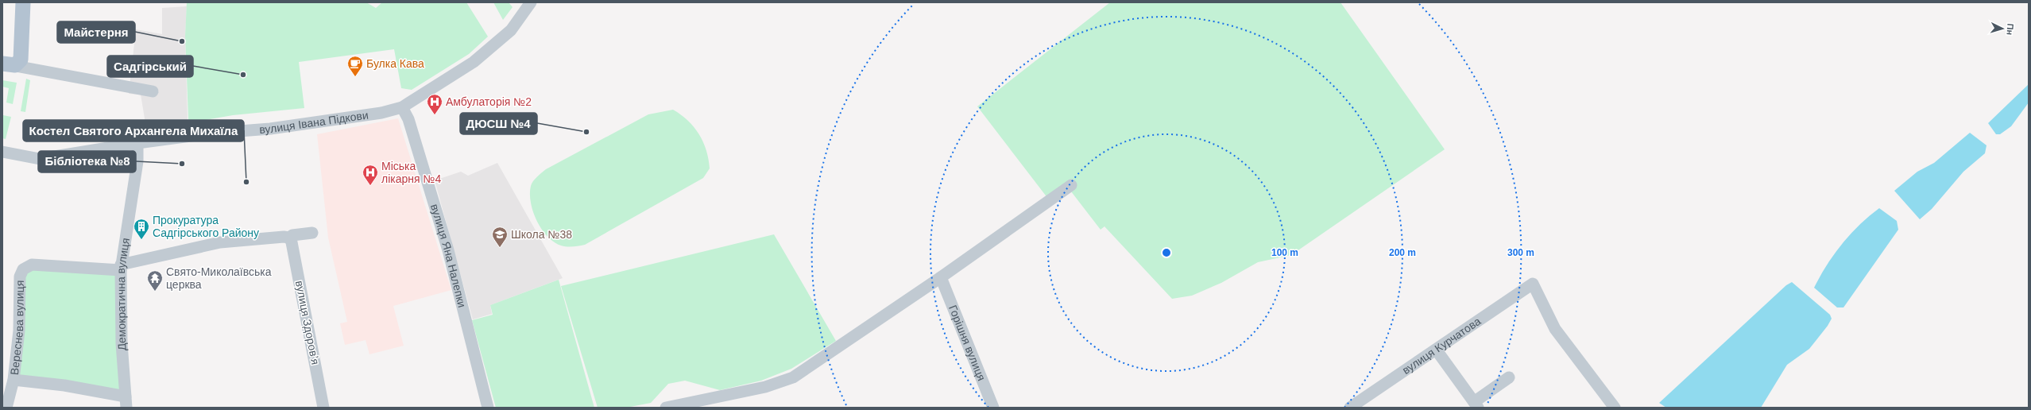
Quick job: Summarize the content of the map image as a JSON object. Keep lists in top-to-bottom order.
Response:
{
  "streets": {
    "street": [
      "вулиця Івана Підкови",
      "вулиця Яна Налепки",
      "Демократична вулиця",
      "вулиця Здоровʼя",
      "Вереснева вулиця",
      "Горішня вулиця",
      "вулиця Курчатова"
    ]
  },
  "crossings": [
    ["вулиця Івана Підкови", "вулиця Яна Налепки"],
    ["вулиця Івана Підкови", "Демократична вулиця"],
    ["Демократична вулиця", "Вереснева вулиця"],
    ["вулиця Здоровʼя", "Вереснева вулиця"]
  ],
  "places": {
    "other": [
      "Майстерня",
      "Садгірський",
      "ДЮСШ №4",
      "Бібліотека №8",
      "Костел Святого Архангела Михаїла"
    ],
    "cafe": ["Булка Кава"],
    "hospital": ["Амбулаторія №2", "Міська лікарня №4"],
    "building": ["Прокуратура Садгірського Району"],
    "school or university": ["Школа №38"],
    "temple": ["Свято-Миколаївська церква"]
  },
  "north": "right",
  "rings": ["100 m", "200 m", "300 m"]
}
